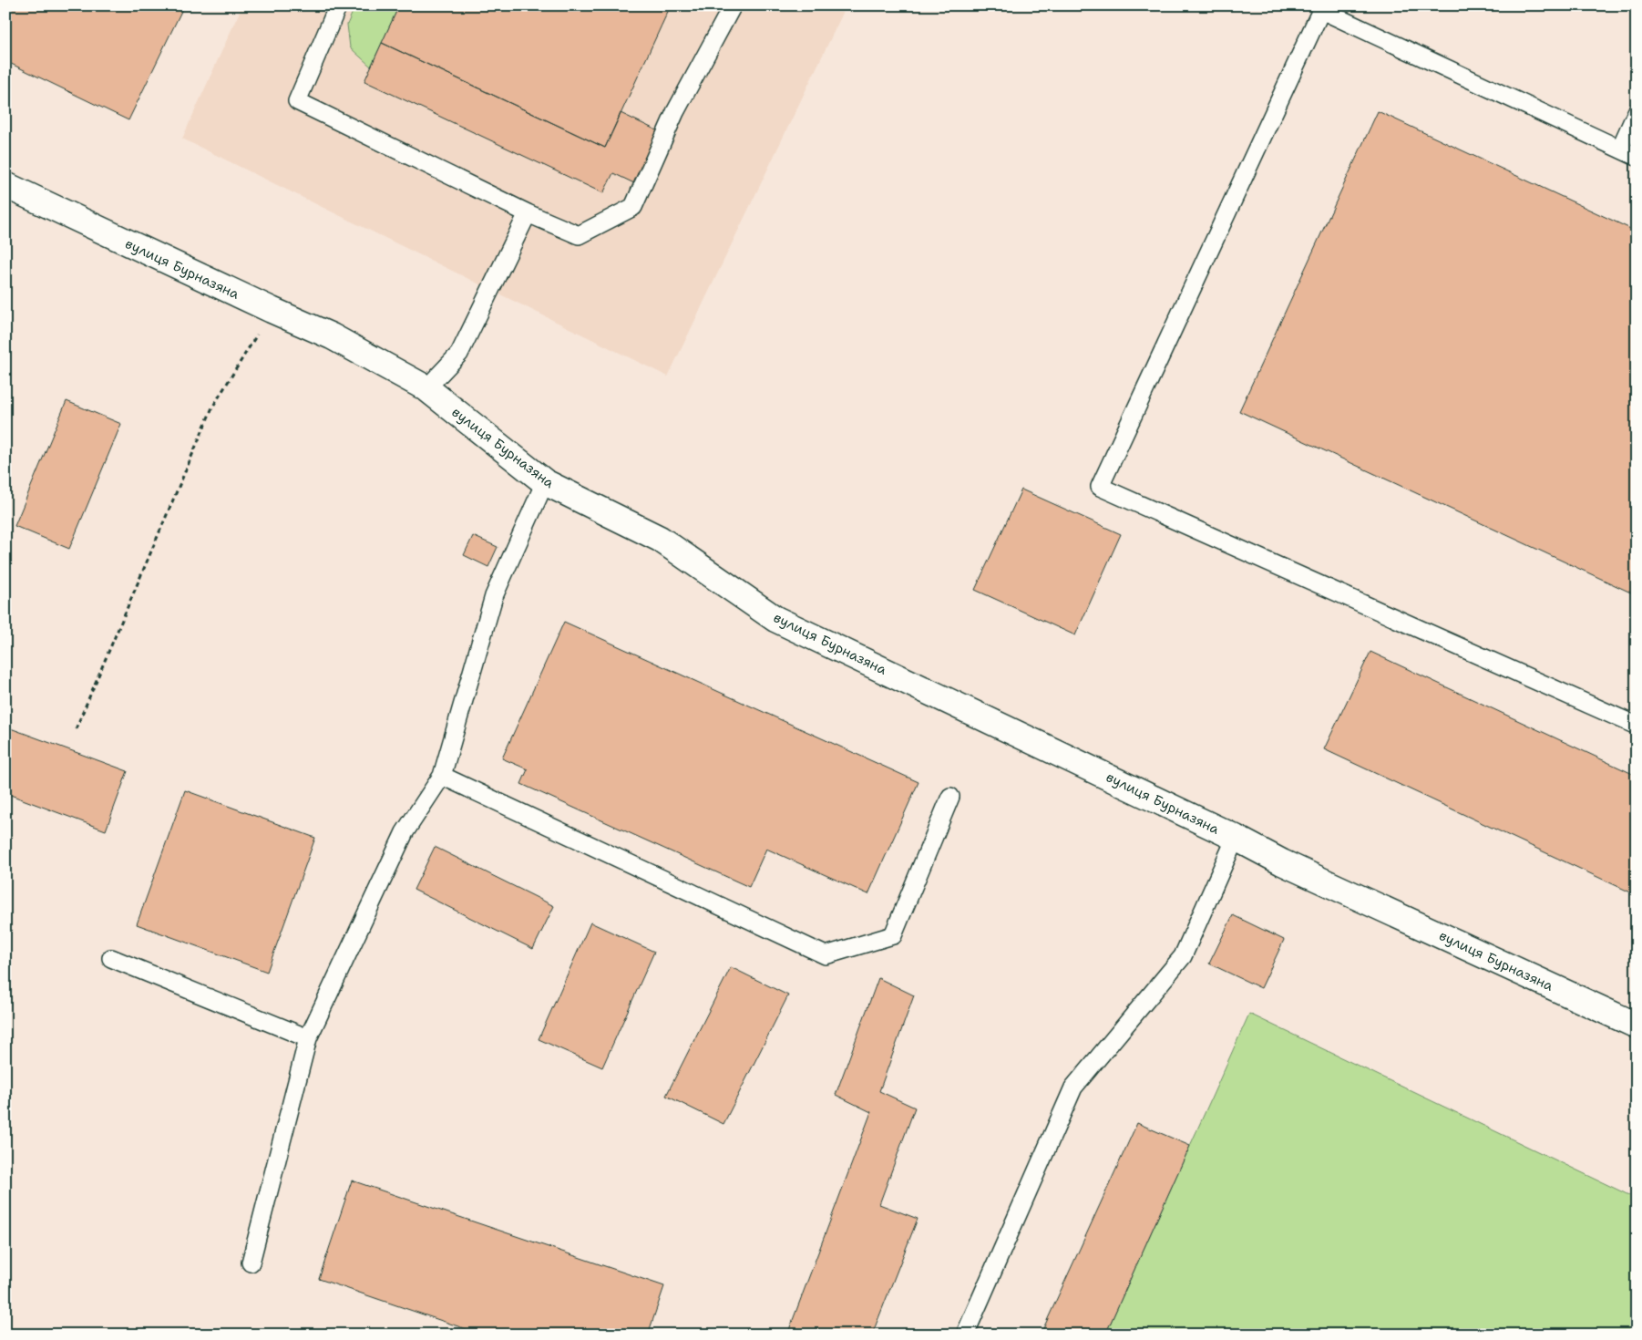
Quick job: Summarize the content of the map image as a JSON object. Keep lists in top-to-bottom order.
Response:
{
  "streets": {
    "street": ["вулиця Бурназяна"]
  }
}
